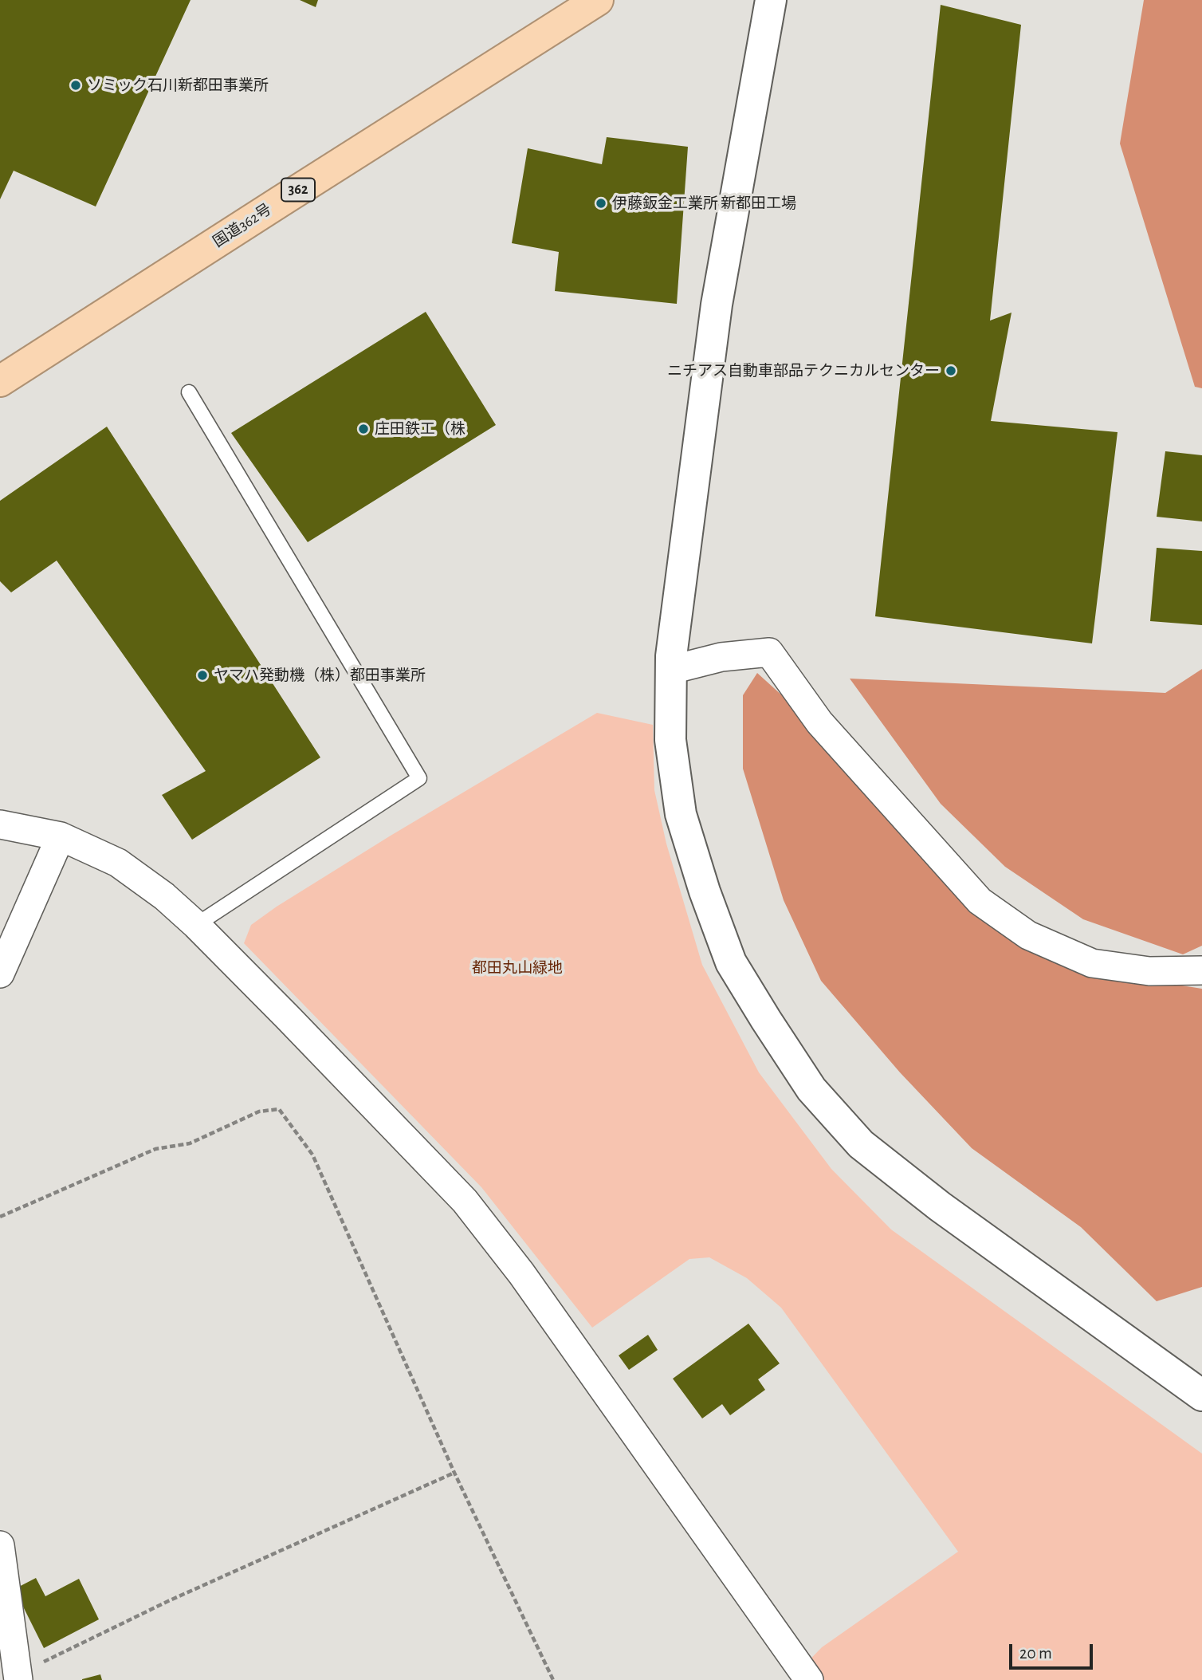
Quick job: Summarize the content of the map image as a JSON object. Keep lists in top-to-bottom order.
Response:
{
  "streets": {
    "highway": ["362", "国道362号"]
  },
  "parks": ["都田丸山緑地"],
  "places": [
    "ソミック石川新都田事業所",
    "伊藤鈑金工業所 新都田工場",
    "ニチアス自動車部品テクニカルセンター",
    "庄田鉄工（株",
    "ヤマハ発動機（株）都田事業所"
  ],
  "scale_bar": "20 m"
}
